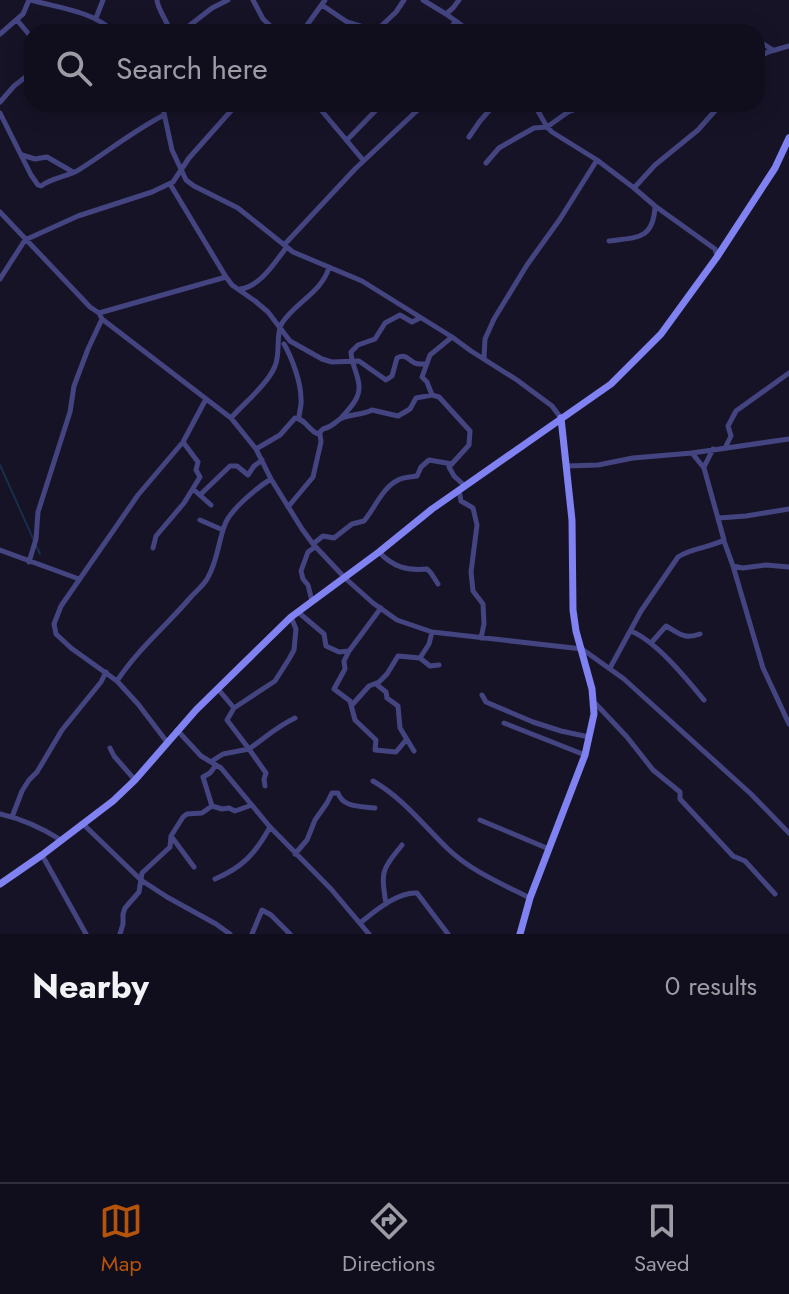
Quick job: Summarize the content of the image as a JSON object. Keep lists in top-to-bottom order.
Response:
{
  "page": {
    "search": "Search here",
    "heading": ["Nearby", "0 results"],
    "nav": ["Map", "Directions", "Saved"]
  }
}
